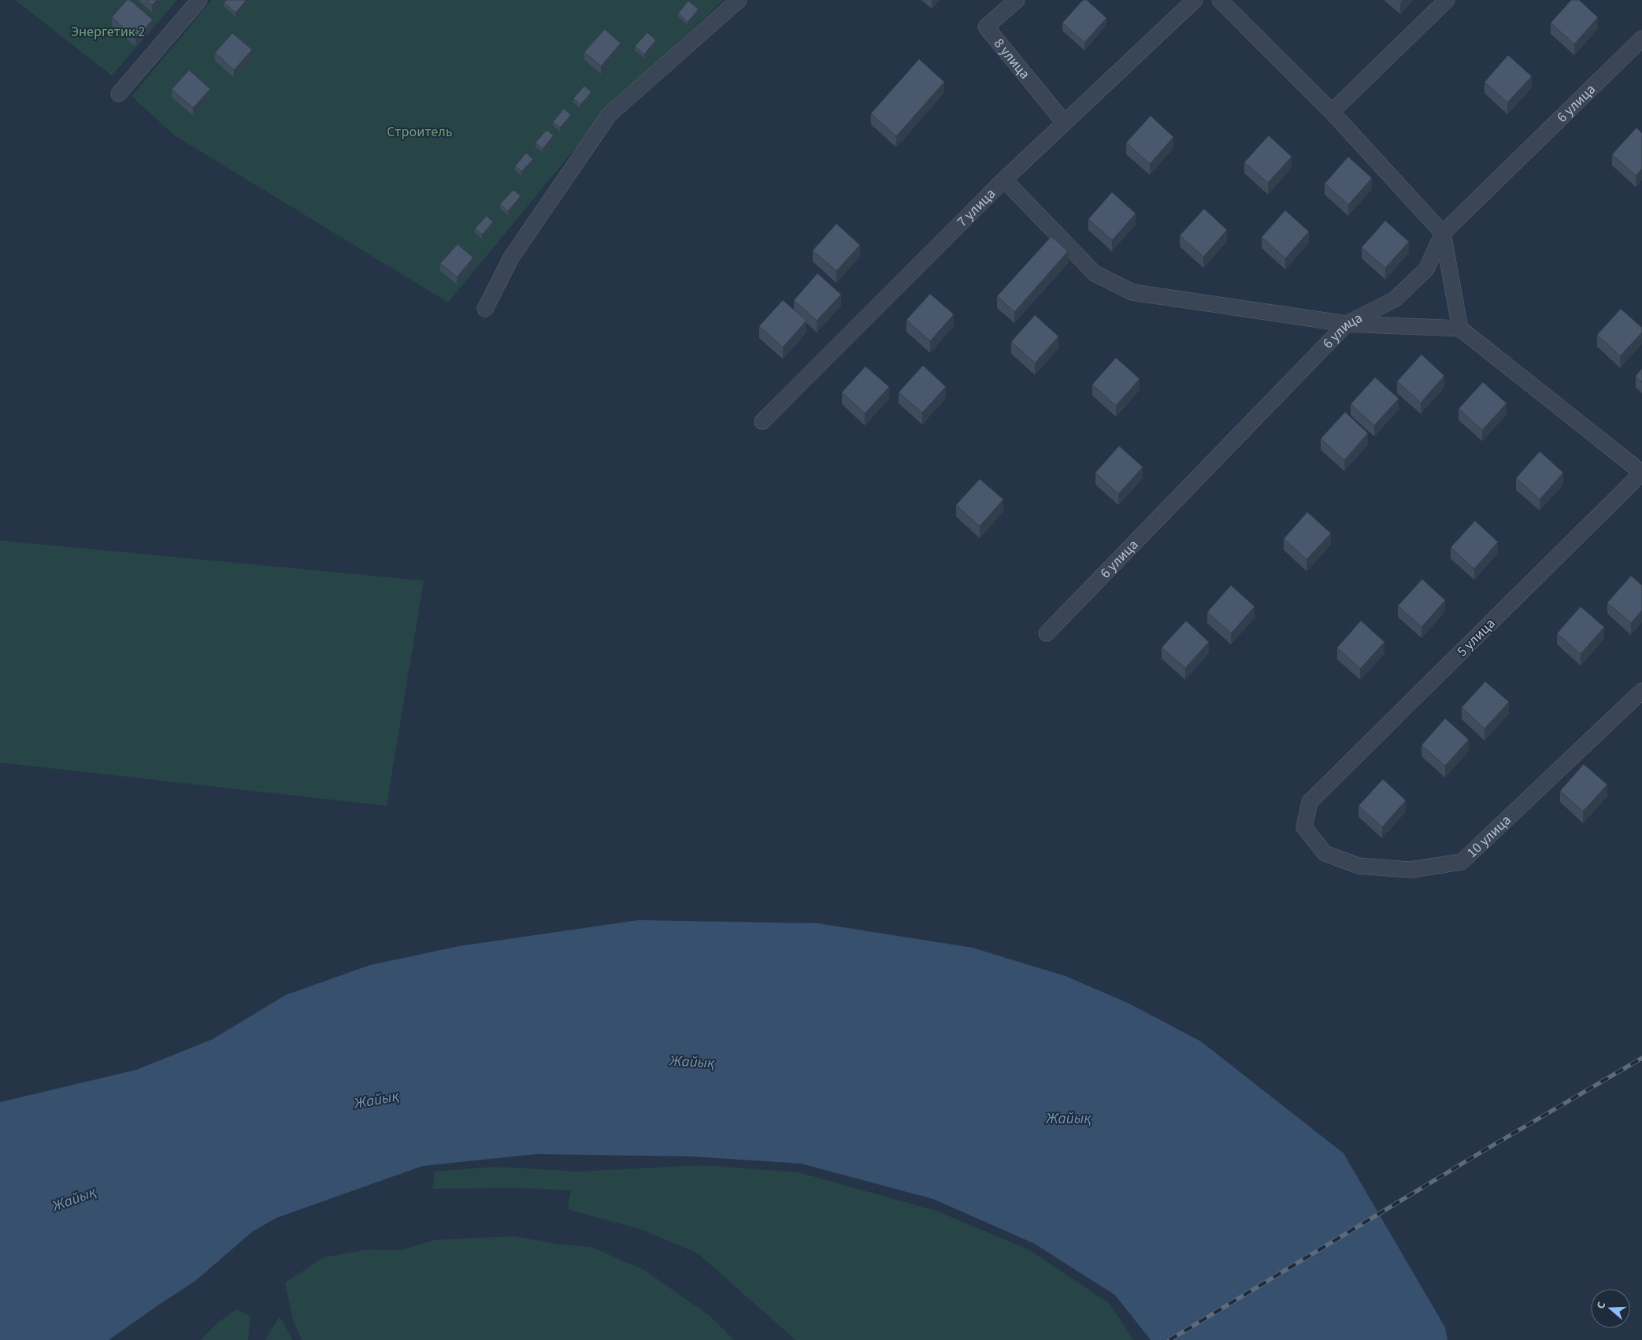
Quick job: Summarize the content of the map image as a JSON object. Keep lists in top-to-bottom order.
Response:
{
  "streets": {
    "street": [
      "8 улица",
      "6 улица",
      "7 улица",
      "5 улица",
      "10 улица"
    ]
  },
  "crossings": [
    ["8 улица", "7 улица"],
    ["5 улица", "10 улица"]
  ],
  "water": ["Жайық"],
  "parks": ["Энергетик 2", "Строитель"],
  "north": "left"
}
